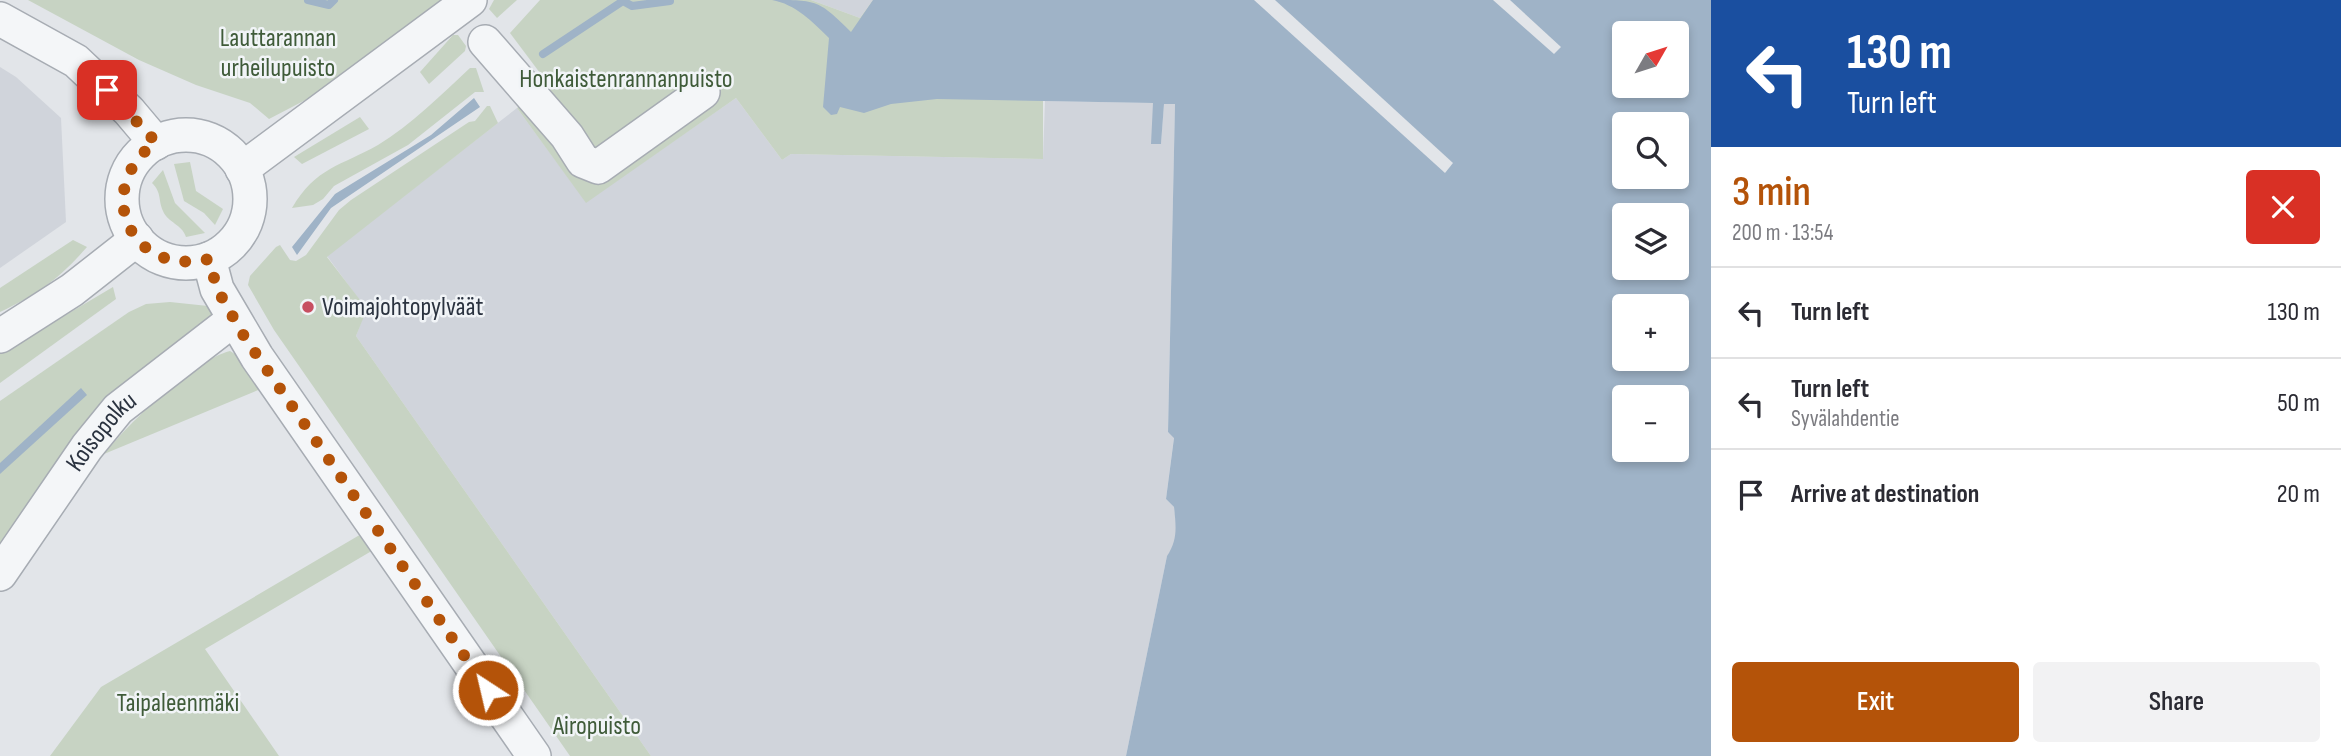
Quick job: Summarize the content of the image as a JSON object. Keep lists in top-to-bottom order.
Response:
{
  "streets": {
    "street": ["Koisopolku"]
  },
  "parks": [
    "Lauttarannan urheilupuisto",
    "Honkaistenrannanpuisto",
    "Taipaleenmäki",
    "Airopuisto"
  ],
  "places": ["Voimajohtopylväät"],
  "north": "top right",
  "page": {
    "turn": ["130 m", "Turn left"],
    "map_buttons": ["+", "−"],
    "heading": ["3 min", "200 m · 13:54"],
    "list": [
      {
        "name": "Turn left",
        "value": "130 m"
      },
      {
        "name": "Turn left",
        "note": "Syvälahdentie",
        "value": "50 m"
      },
      {
        "name": "Arrive at destination",
        "value": "20 m"
      }
    ],
    "buttons": ["Exit", "Share"]
  }
}
